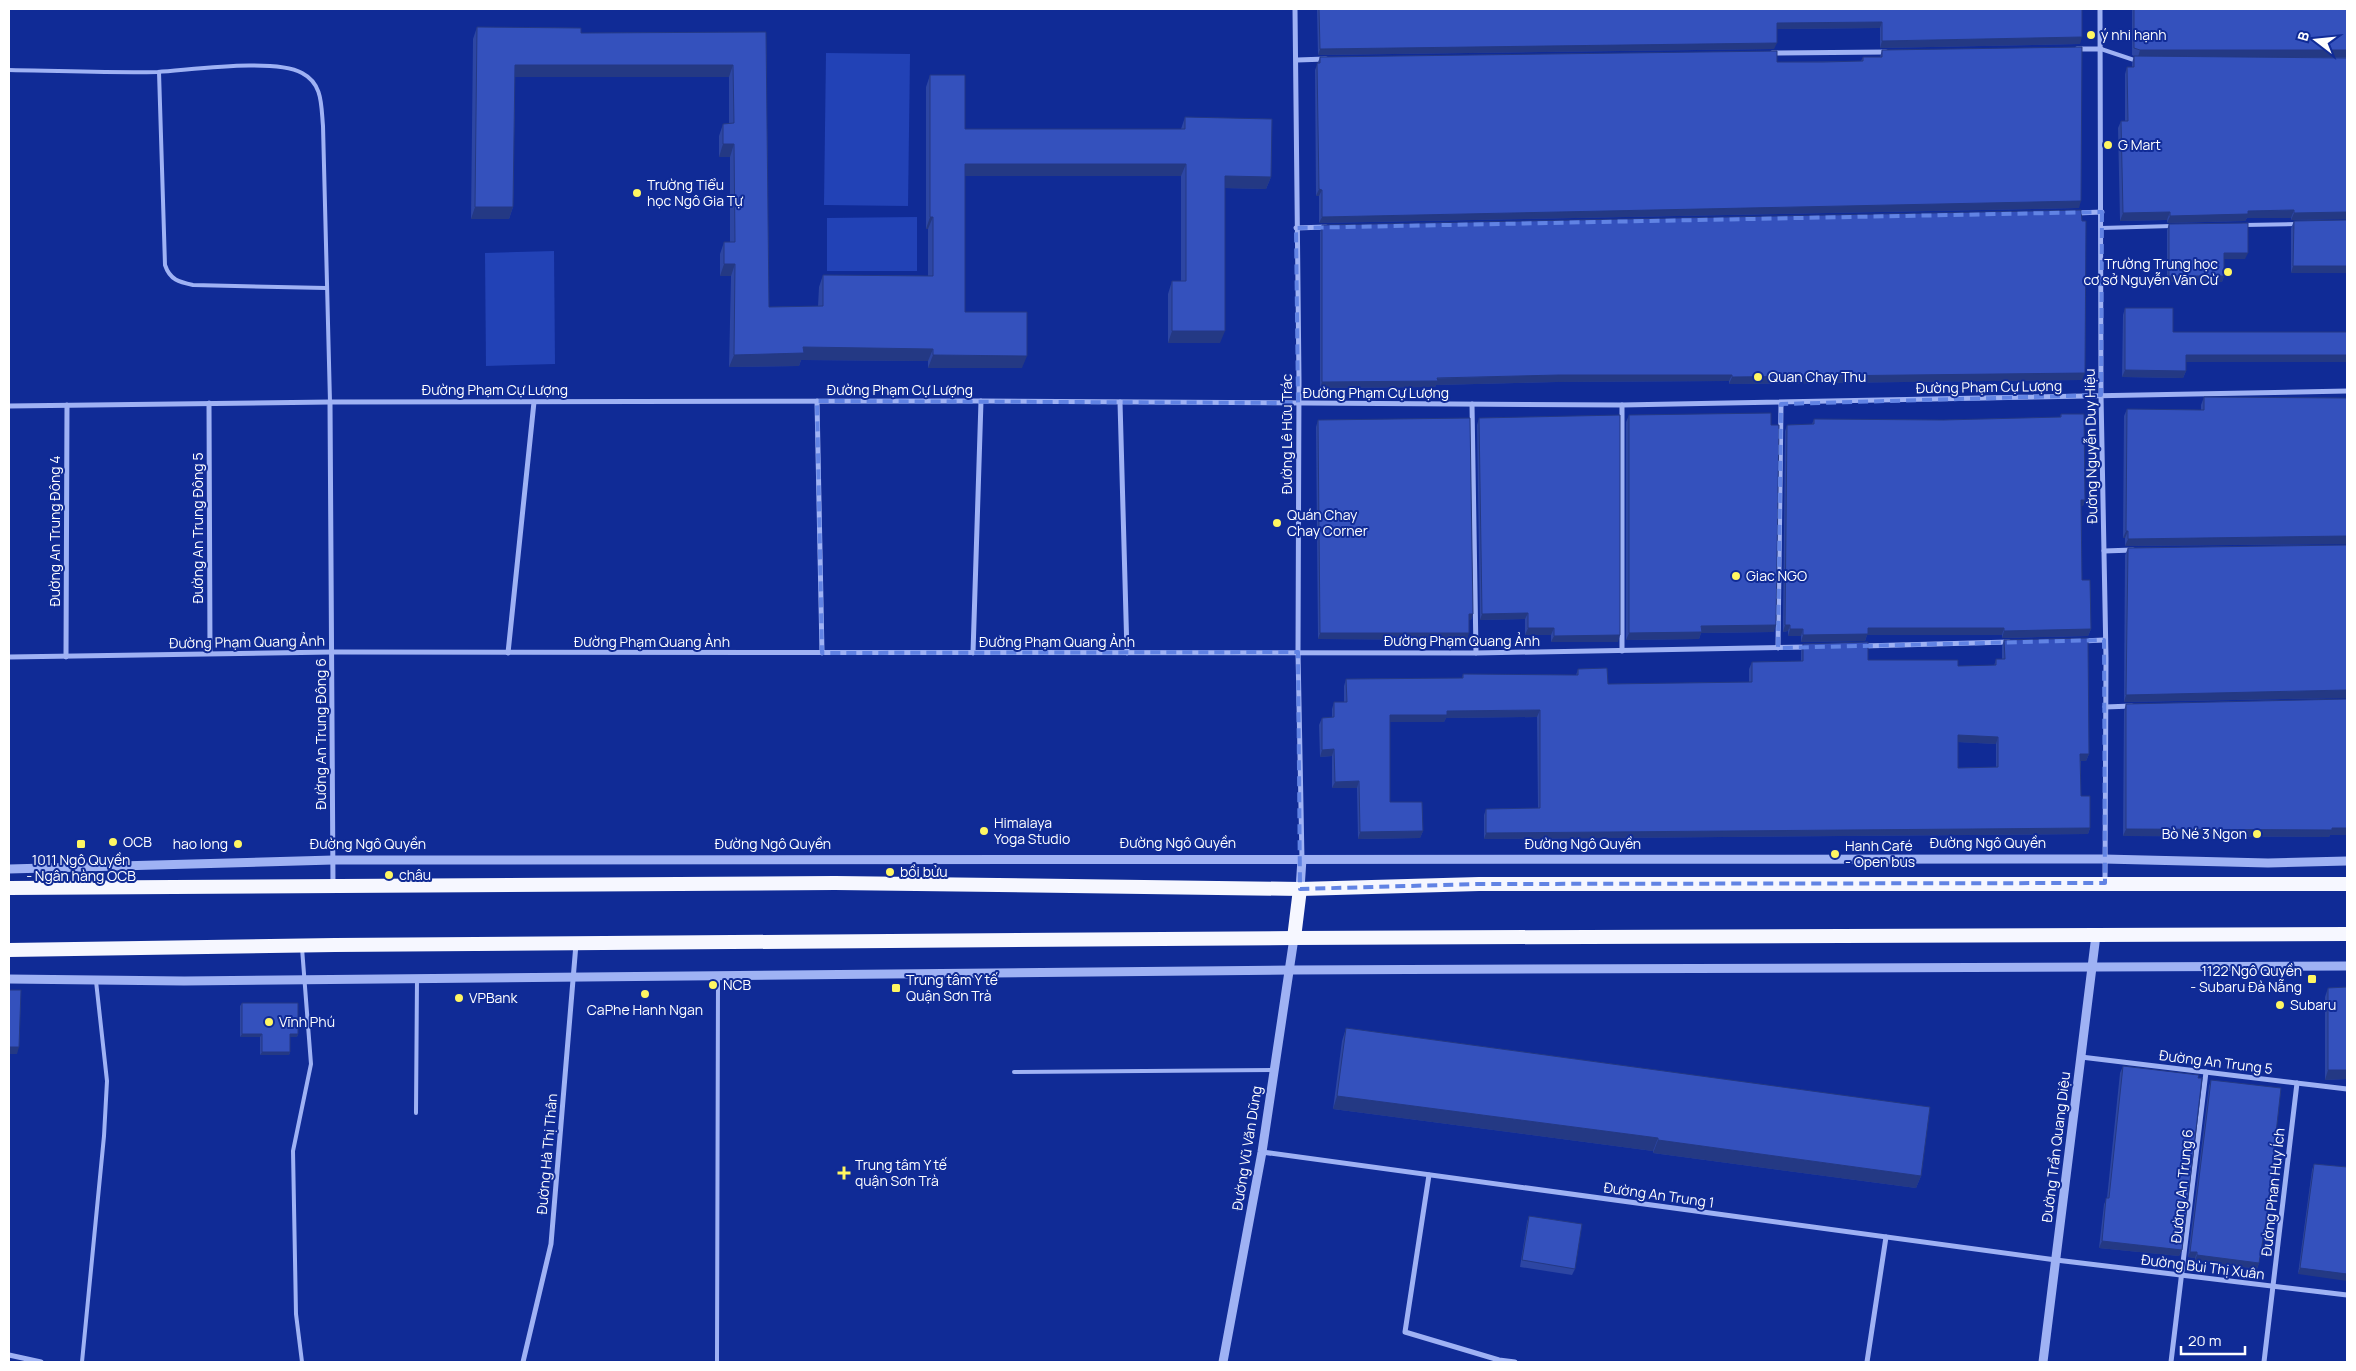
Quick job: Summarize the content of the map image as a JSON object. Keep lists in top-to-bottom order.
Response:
{
  "streets": {
    "street": [
      "Đường Phạm Cự Lượng",
      "Đường Lê Hữu Trác",
      "Đường Nguyễn Duy Hiệu",
      "Đường An Trung Đông 5",
      "Đường An Trung Đông 4",
      "Đường Phạm Quang Ảnh",
      "Đường An Trung Đông 6",
      "Đường Ngô Quyền",
      "Đường An Trung 5",
      "Đường Trần Quang Diệu",
      "Đường Vũ Văn Dũng",
      "Đường Hà Thị Thân",
      "Đường An Trung 6",
      "Đường Phan Huy Ích",
      "Đường An Trung 1",
      "Đường Bùi Thị Xuân"
    ]
  },
  "crossings": [
    ["Đường Phạm Cự Lượng", "Đường Lê Hữu Trác"],
    ["Đường Phạm Cự Lượng", "Đường Nguyễn Duy Hiệu"],
    ["Đường Phạm Cự Lượng", "Đường An Trung Đông 5"],
    ["Đường Phạm Cự Lượng", "Đường An Trung Đông 4"],
    ["Đường Phạm Cự Lượng", "Đường Phạm Quang Ảnh"],
    ["Đường Phạm Cự Lượng", "Đường An Trung Đông 6"],
    ["Đường Lê Hữu Trác", "Đường Phạm Quang Ảnh"],
    ["Đường Lê Hữu Trác", "Đường Ngô Quyền"],
    ["Đường Nguyễn Duy Hiệu", "Đường Ngô Quyền"],
    ["Đường An Trung Đông 5", "Đường Phạm Quang Ảnh"],
    ["Đường An Trung Đông 4", "Đường Phạm Quang Ảnh"],
    ["Đường Phạm Quang Ảnh", "Đường An Trung Đông 6"],
    ["Đường An Trung Đông 6", "Đường Ngô Quyền"],
    ["Đường An Trung 5", "Đường Trần Quang Diệu"],
    ["Đường An Trung 5", "Đường An Trung 6"],
    ["Đường An Trung 5", "Đường Phan Huy Ích"],
    ["Đường Trần Quang Diệu", "Đường An Trung 1"],
    ["Đường Trần Quang Diệu", "Đường Bùi Thị Xuân"],
    ["Đường Vũ Văn Dũng", "Đường An Trung 1"],
    ["Đường An Trung 6", "Đường Bùi Thị Xuân"],
    ["Đường Phan Huy Ích", "Đường Bùi Thị Xuân"],
    ["Đường An Trung 1", "Đường Bùi Thị Xuân"]
  ],
  "places": {
    "other": [
      "ý nhi hạnh",
      "G Mart",
      "Trường Tiểu học Ngô Gia Tự",
      "Trường Trung học cơ sở Nguyễn Văn Cừ",
      "Quan Chay Thu",
      "Quán Chay Chay Corner",
      "Giac NGO",
      "Himalaya Yoga Studio",
      "Bò Né 3 Ngon",
      "OCB",
      "hao long",
      "Hanh Café - Open bus",
      "bồi bửu",
      "châu",
      "NCB",
      "CaPhe Hanh Ngan",
      "VPBank",
      "Subaru",
      "Vĩnh Phú"
    ],
    "transit": ["1011 Ngô Quyền - Ngân hàng OCB", "1122 Ngô Quyền - Subaru Đà Nẵng", "Trung tâm Y tế Quận Sơn Trà"],
    "health": ["Trung tâm Y tế quận Sơn Trà"]
  },
  "scale_bar": "20 m",
  "north": "left"
}
